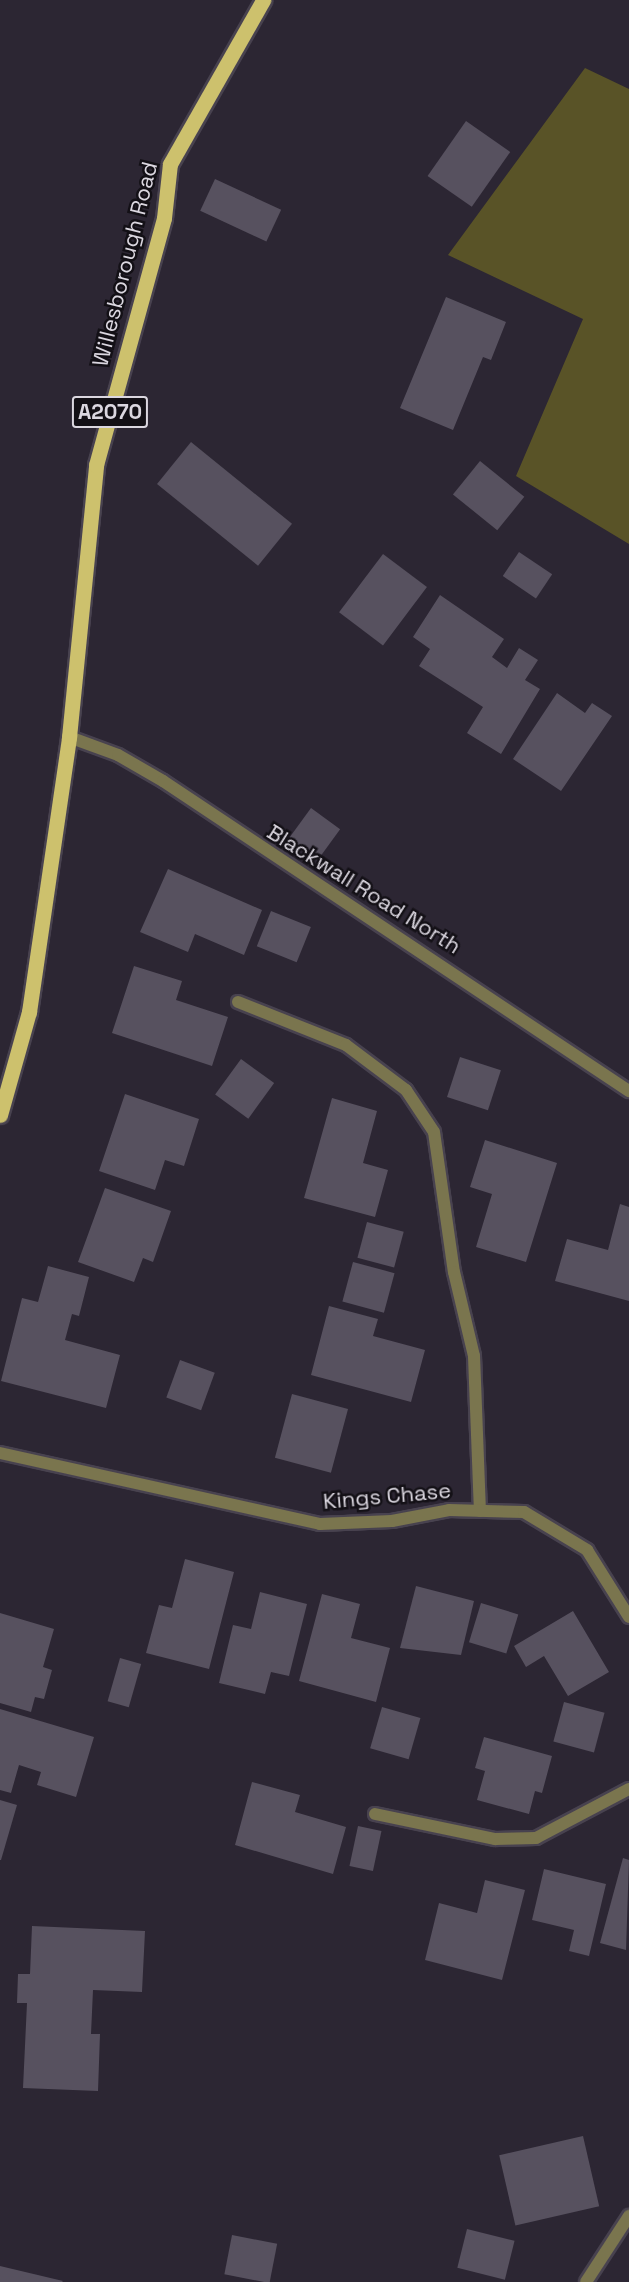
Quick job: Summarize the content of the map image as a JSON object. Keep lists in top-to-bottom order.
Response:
{
  "streets": {
    "main road": ["Willesborough Road", "A2070"],
    "street": ["Blackwall Road North", "Kings Chase"]
  },
  "crossings": [
    ["Willesborough Road", "A2070"],
    ["Willesborough Road", "Blackwall Road North"],
    ["A2070", "Blackwall Road North"]
  ]
}
